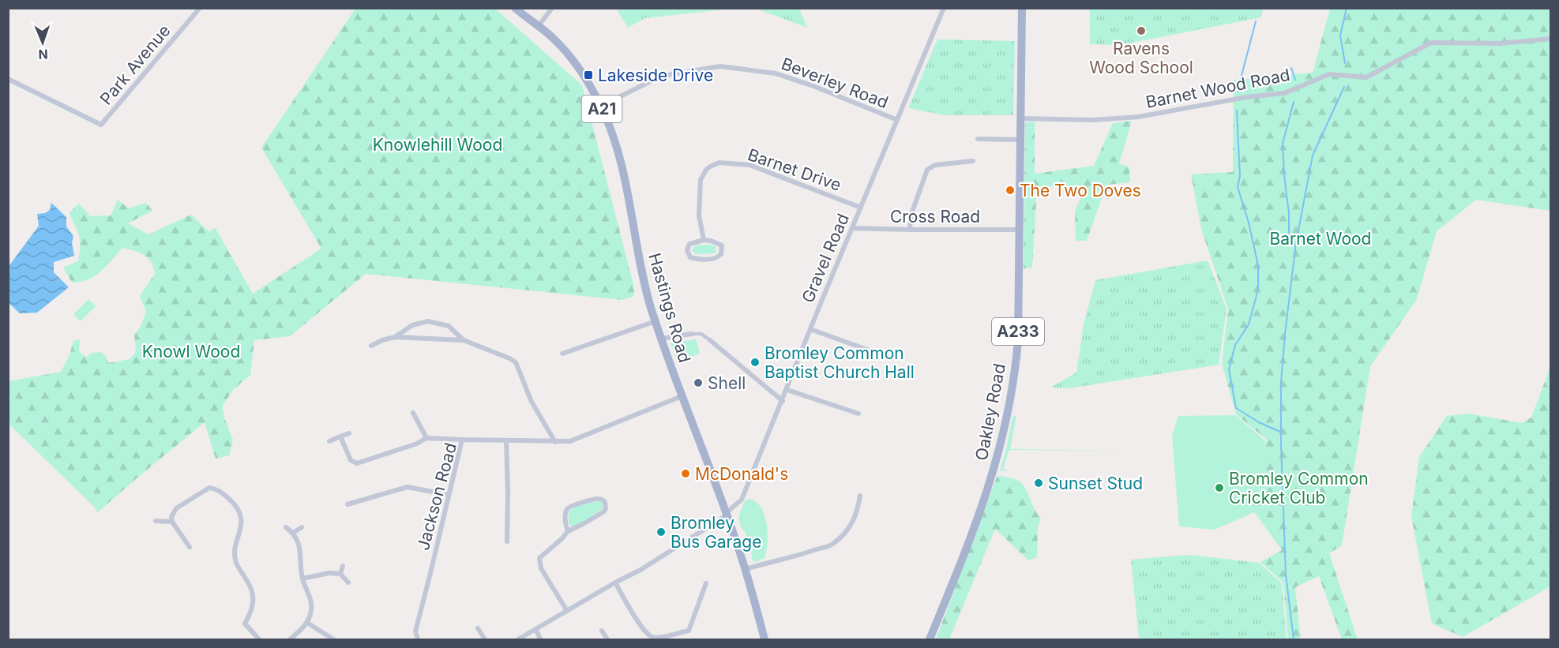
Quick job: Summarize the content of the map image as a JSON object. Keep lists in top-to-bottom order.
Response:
{
  "streets": {
    "main road": [
      "A21",
      "Hastings Road",
      "A233",
      "Oakley Road"
    ],
    "street": [
      "Park Avenue",
      "Beverley Road",
      "Barnet Wood Road",
      "Barnet Drive",
      "Cross Road",
      "Gravel Road",
      "Jackson Road"
    ]
  },
  "crossings": [
    ["Beverley Road", "Gravel Road"],
    ["Beverley Road", "Hastings Road"],
    ["Barnet Wood Road", "Oakley Road"],
    ["Barnet Drive", "Gravel Road"],
    ["Cross Road", "Gravel Road"],
    ["Cross Road", "Oakley Road"],
    ["Gravel Road", "Hastings Road"],
    ["Hastings Road", "Jackson Road"]
  ],
  "parks": ["Knowlehill Wood", "Barnet Wood", "Knowl Wood"],
  "places": {
    "other": [
      "Ravens Wood School",
      "The Two Doves",
      "Bromley Common Baptist Church Hall",
      "Shell",
      "McDonald's",
      "Sunset Stud",
      "Bromley Common Cricket Club",
      "Bromley Bus Garage"
    ],
    "transit": ["Lakeside Drive"]
  },
  "north": "bottom"
}
